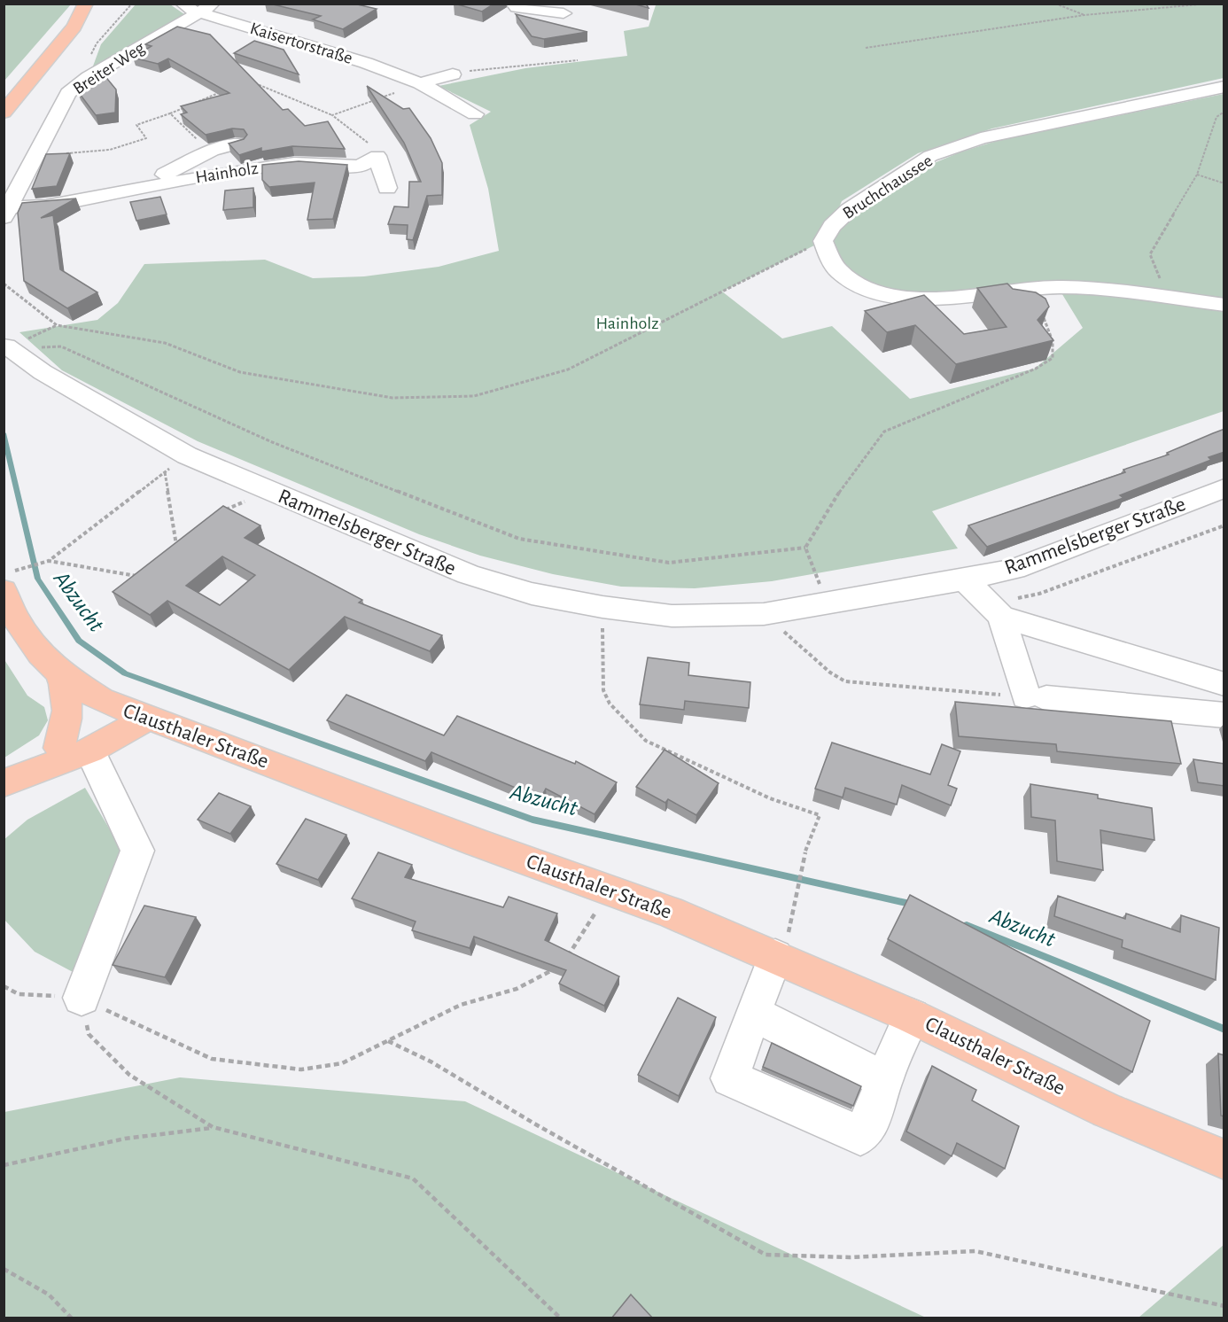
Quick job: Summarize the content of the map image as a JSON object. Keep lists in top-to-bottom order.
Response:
{
  "streets": {
    "main road": ["Clausthaler Straße"],
    "street": [
      "Kaisertorstraße",
      "Breiter Weg",
      "Hainholz",
      "Bruchchaussee",
      "Rammelsberger Straße"
    ]
  },
  "crossings": [
    ["Kaisertorstraße", "Breiter Weg"],
    ["Breiter Weg", "Hainholz"]
  ],
  "water": ["Abzucht"],
  "parks": ["Hainholz"]
}
